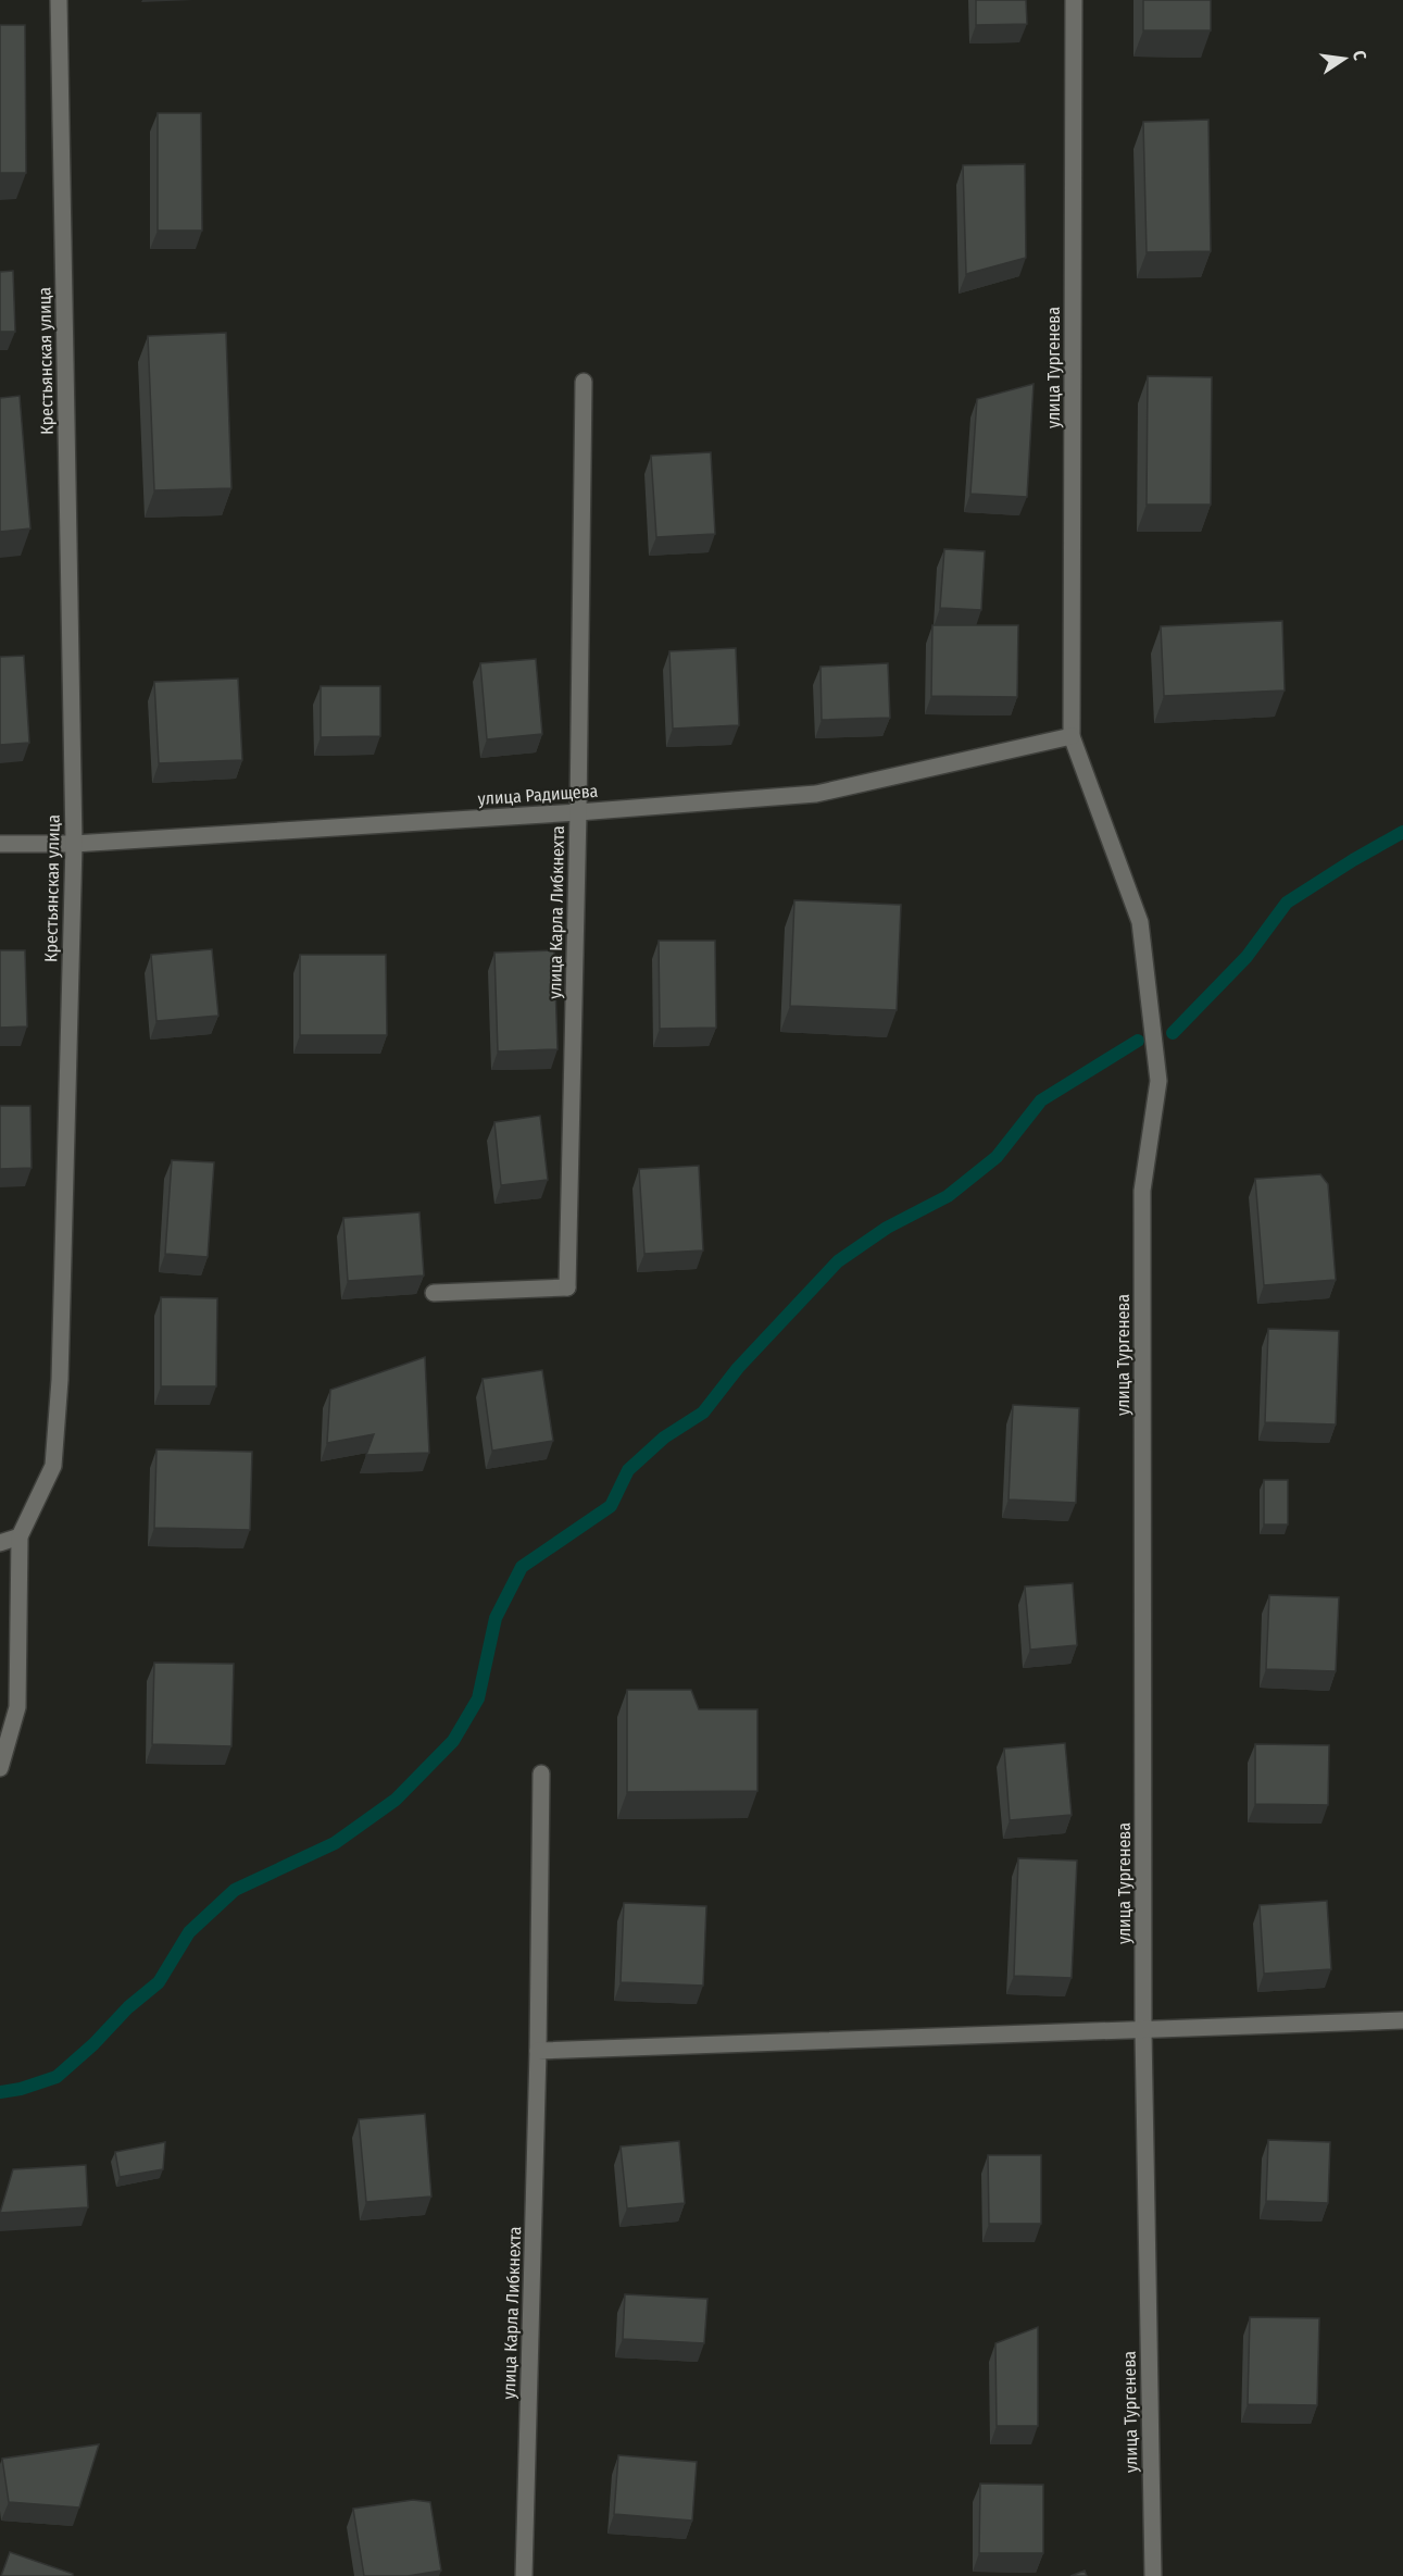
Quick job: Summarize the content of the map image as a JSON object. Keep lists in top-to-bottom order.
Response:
{
  "streets": {
    "street": [
      "Крестьянская улица",
      "улица Тургенева",
      "улица Радищева",
      "улица Карла Либкнехта"
    ]
  },
  "crossings": [
    ["Крестьянская улица", "улица Радищева"],
    ["улица Тургенева", "улица Радищева"],
    ["улица Радищева", "улица Карла Либкнехта"]
  ],
  "north": "right"
}
